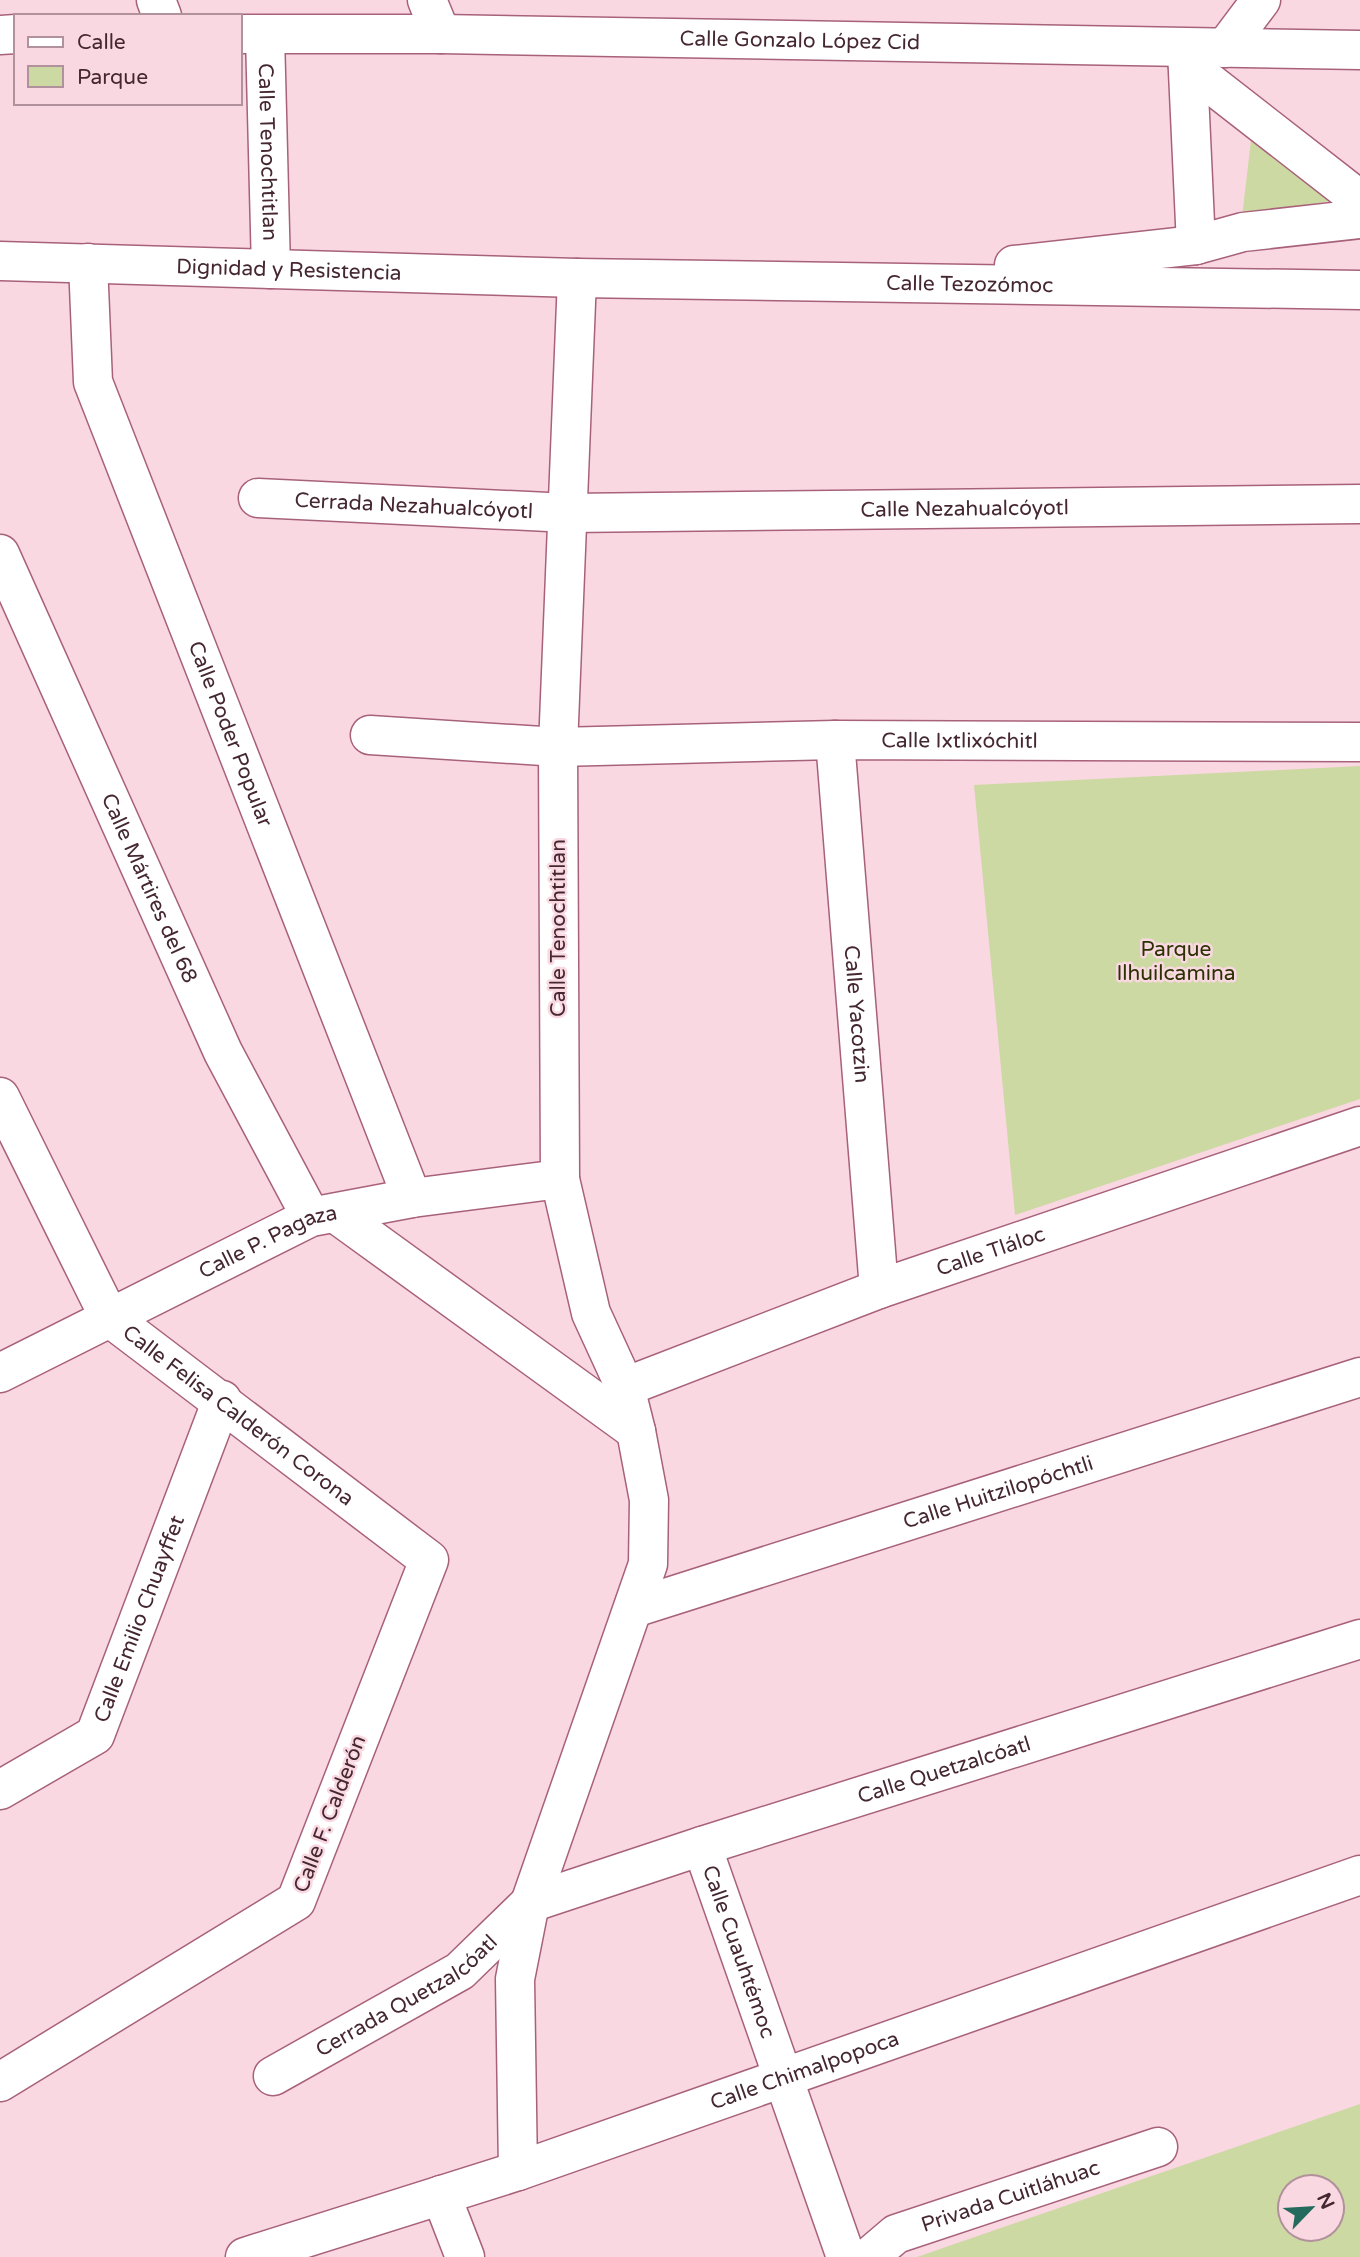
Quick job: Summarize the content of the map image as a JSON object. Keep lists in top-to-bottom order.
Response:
{
  "streets": {
    "street": [
      "Calle Gonzalo López Cid",
      "Calle Tenochtitlan",
      "Dignidad y Resistencia",
      "Calle Tezozómoc",
      "Cerrada Nezahualcóyotl",
      "Calle Nezahualcóyotl",
      "Calle Poder Popular",
      "Calle Ixtlixóchitl",
      "Calle Mártires del 68",
      "Calle Yacotzin",
      "Calle P. Pagaza",
      "Calle Tláloc",
      "Calle Felisa Calderón Corona",
      "Calle Huitzilopóchtli",
      "Calle Emilio Chuayffet",
      "Calle Quetzalcóatl",
      "Calle F. Calderón",
      "Calle Cuauhtémoc",
      "Cerrada Quetzalcóatl",
      "Calle Chimalpopoca",
      "Privada Cuitláhuac"
    ]
  },
  "crossings": [
    ["Calle Gonzalo López Cid", "Calle Tenochtitlan"],
    ["Calle Tenochtitlan", "Dignidad y Resistencia"],
    ["Calle Tenochtitlan", "Calle Tezozómoc"],
    ["Calle Tenochtitlan", "Cerrada Nezahualcóyotl"],
    ["Calle Tenochtitlan", "Calle Nezahualcóyotl"],
    ["Calle Tenochtitlan", "Calle Ixtlixóchitl"],
    ["Calle Tenochtitlan", "Calle P. Pagaza"],
    ["Calle Tenochtitlan", "Calle Tláloc"],
    ["Calle Tenochtitlan", "Calle Huitzilopóchtli"],
    ["Dignidad y Resistencia", "Calle Tezozómoc"],
    ["Dignidad y Resistencia", "Calle Poder Popular"],
    ["Cerrada Nezahualcóyotl", "Calle Nezahualcóyotl"],
    ["Calle Poder Popular", "Calle P. Pagaza"],
    ["Calle Ixtlixóchitl", "Calle Yacotzin"],
    ["Calle Mártires del 68", "Calle P. Pagaza"],
    ["Calle Yacotzin", "Calle Tláloc"],
    ["Calle P. Pagaza", "Calle Felisa Calderón Corona"],
    ["Calle Felisa Calderón Corona", "Calle Emilio Chuayffet"],
    ["Calle Felisa Calderón Corona", "Calle F. Calderón"],
    ["Calle Quetzalcóatl", "Calle Cuauhtémoc"],
    ["Calle Quetzalcóatl", "Cerrada Quetzalcóatl"],
    ["Calle Cuauhtémoc", "Calle Chimalpopoca"]
  ],
  "parks": ["Parque Ilhuilcamina"],
  "legend": ["Calle", "Parque"],
  "north": "top right"
}
